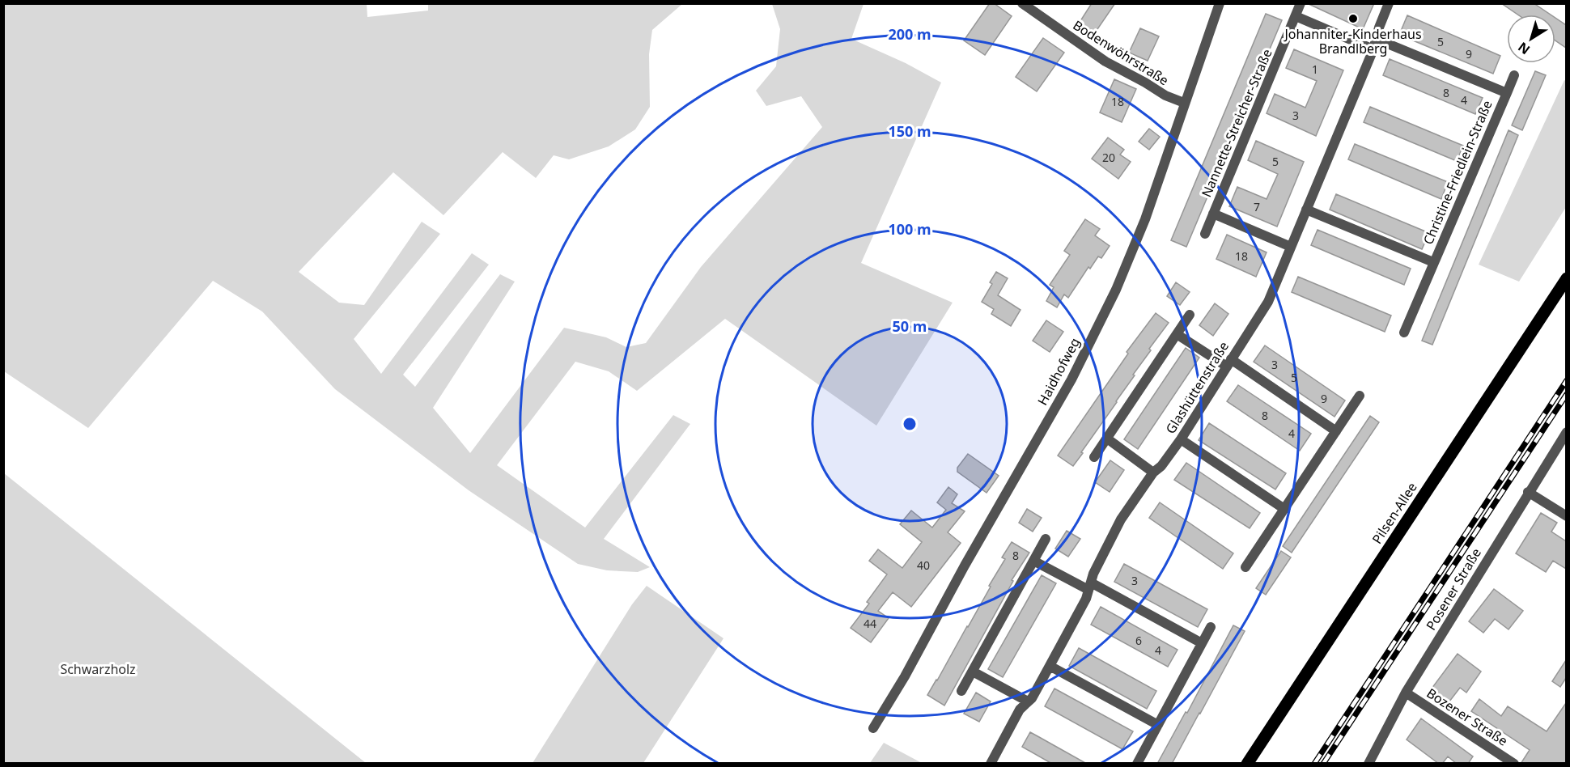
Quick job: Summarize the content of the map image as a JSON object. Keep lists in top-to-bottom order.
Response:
{
  "streets": {
    "main road": ["Pilsen-Allee"],
    "street": [
      "Bodenwöhrstraße",
      "Nannette-Streicher-Straße",
      "Christine-Friedlein-Straße",
      "Haidhofweg",
      "Glashüttenstraße",
      "Posener Straße",
      "Bozener Straße"
    ]
  },
  "crossings": [
    ["Bodenwöhrstraße", "Haidhofweg"],
    ["Nannette-Streicher-Straße", "Glashüttenstraße"],
    ["Christine-Friedlein-Straße", "Glashüttenstraße"],
    ["Posener Straße", "Bozener Straße"]
  ],
  "parks": ["Schwarzholz"],
  "places": ["Johanniter-Kinderhaus Brandlberg"],
  "house_numbers": [
    "5",
    "9",
    "1",
    "8",
    "4",
    "18",
    "3",
    "20",
    "5",
    "7",
    "18",
    "3",
    "5",
    "9",
    "8",
    "4",
    "8",
    "40",
    "3",
    "44",
    "6",
    "4"
  ],
  "north": "bottom left",
  "rings": [
    "200 m",
    "150 m",
    "100 m",
    "50 m"
  ]
}
